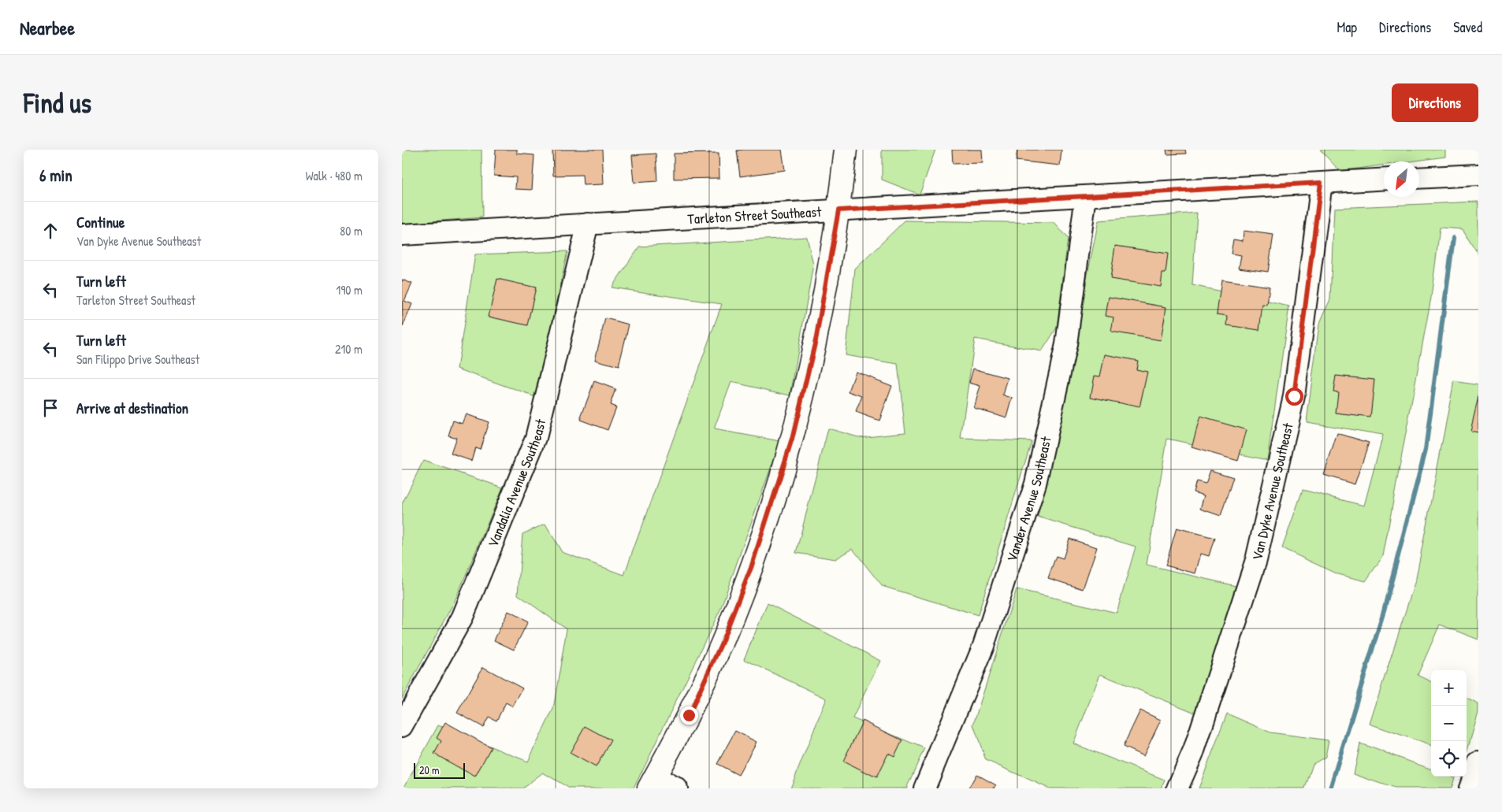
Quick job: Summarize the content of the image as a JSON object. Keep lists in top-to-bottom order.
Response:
{
  "streets": {
    "street": [
      "Tarleton Street Southeast",
      "Vandalia Avenue Southeast",
      "Van Dyke Avenue Southeast",
      "Vander Avenue Southeast"
    ]
  },
  "crossings": [
    ["Tarleton Street Southeast", "Vandalia Avenue Southeast"],
    ["Tarleton Street Southeast", "Van Dyke Avenue Southeast"],
    ["Tarleton Street Southeast", "Vander Avenue Southeast"]
  ],
  "scale_bar": "20 m",
  "north": "bottom left",
  "page": {
    "header": "Nearbee",
    "nav": ["Map", "Directions", "Saved"],
    "buttons": "Directions",
    "title": "Find us",
    "heading": ["6 min", "Walk · 480 m"],
    "list": [
      ["Continue", "Van Dyke Avenue Southeast", "80 m"],
      ["Turn left", "Tarleton Street Southeast", "190 m"],
      ["Turn left", "San Filippo Drive Southeast", "210 m"],
      "Arrive at destination"
    ],
    "map_buttons": ["+", "−"],
    "scale": "20 m"
  }
}
